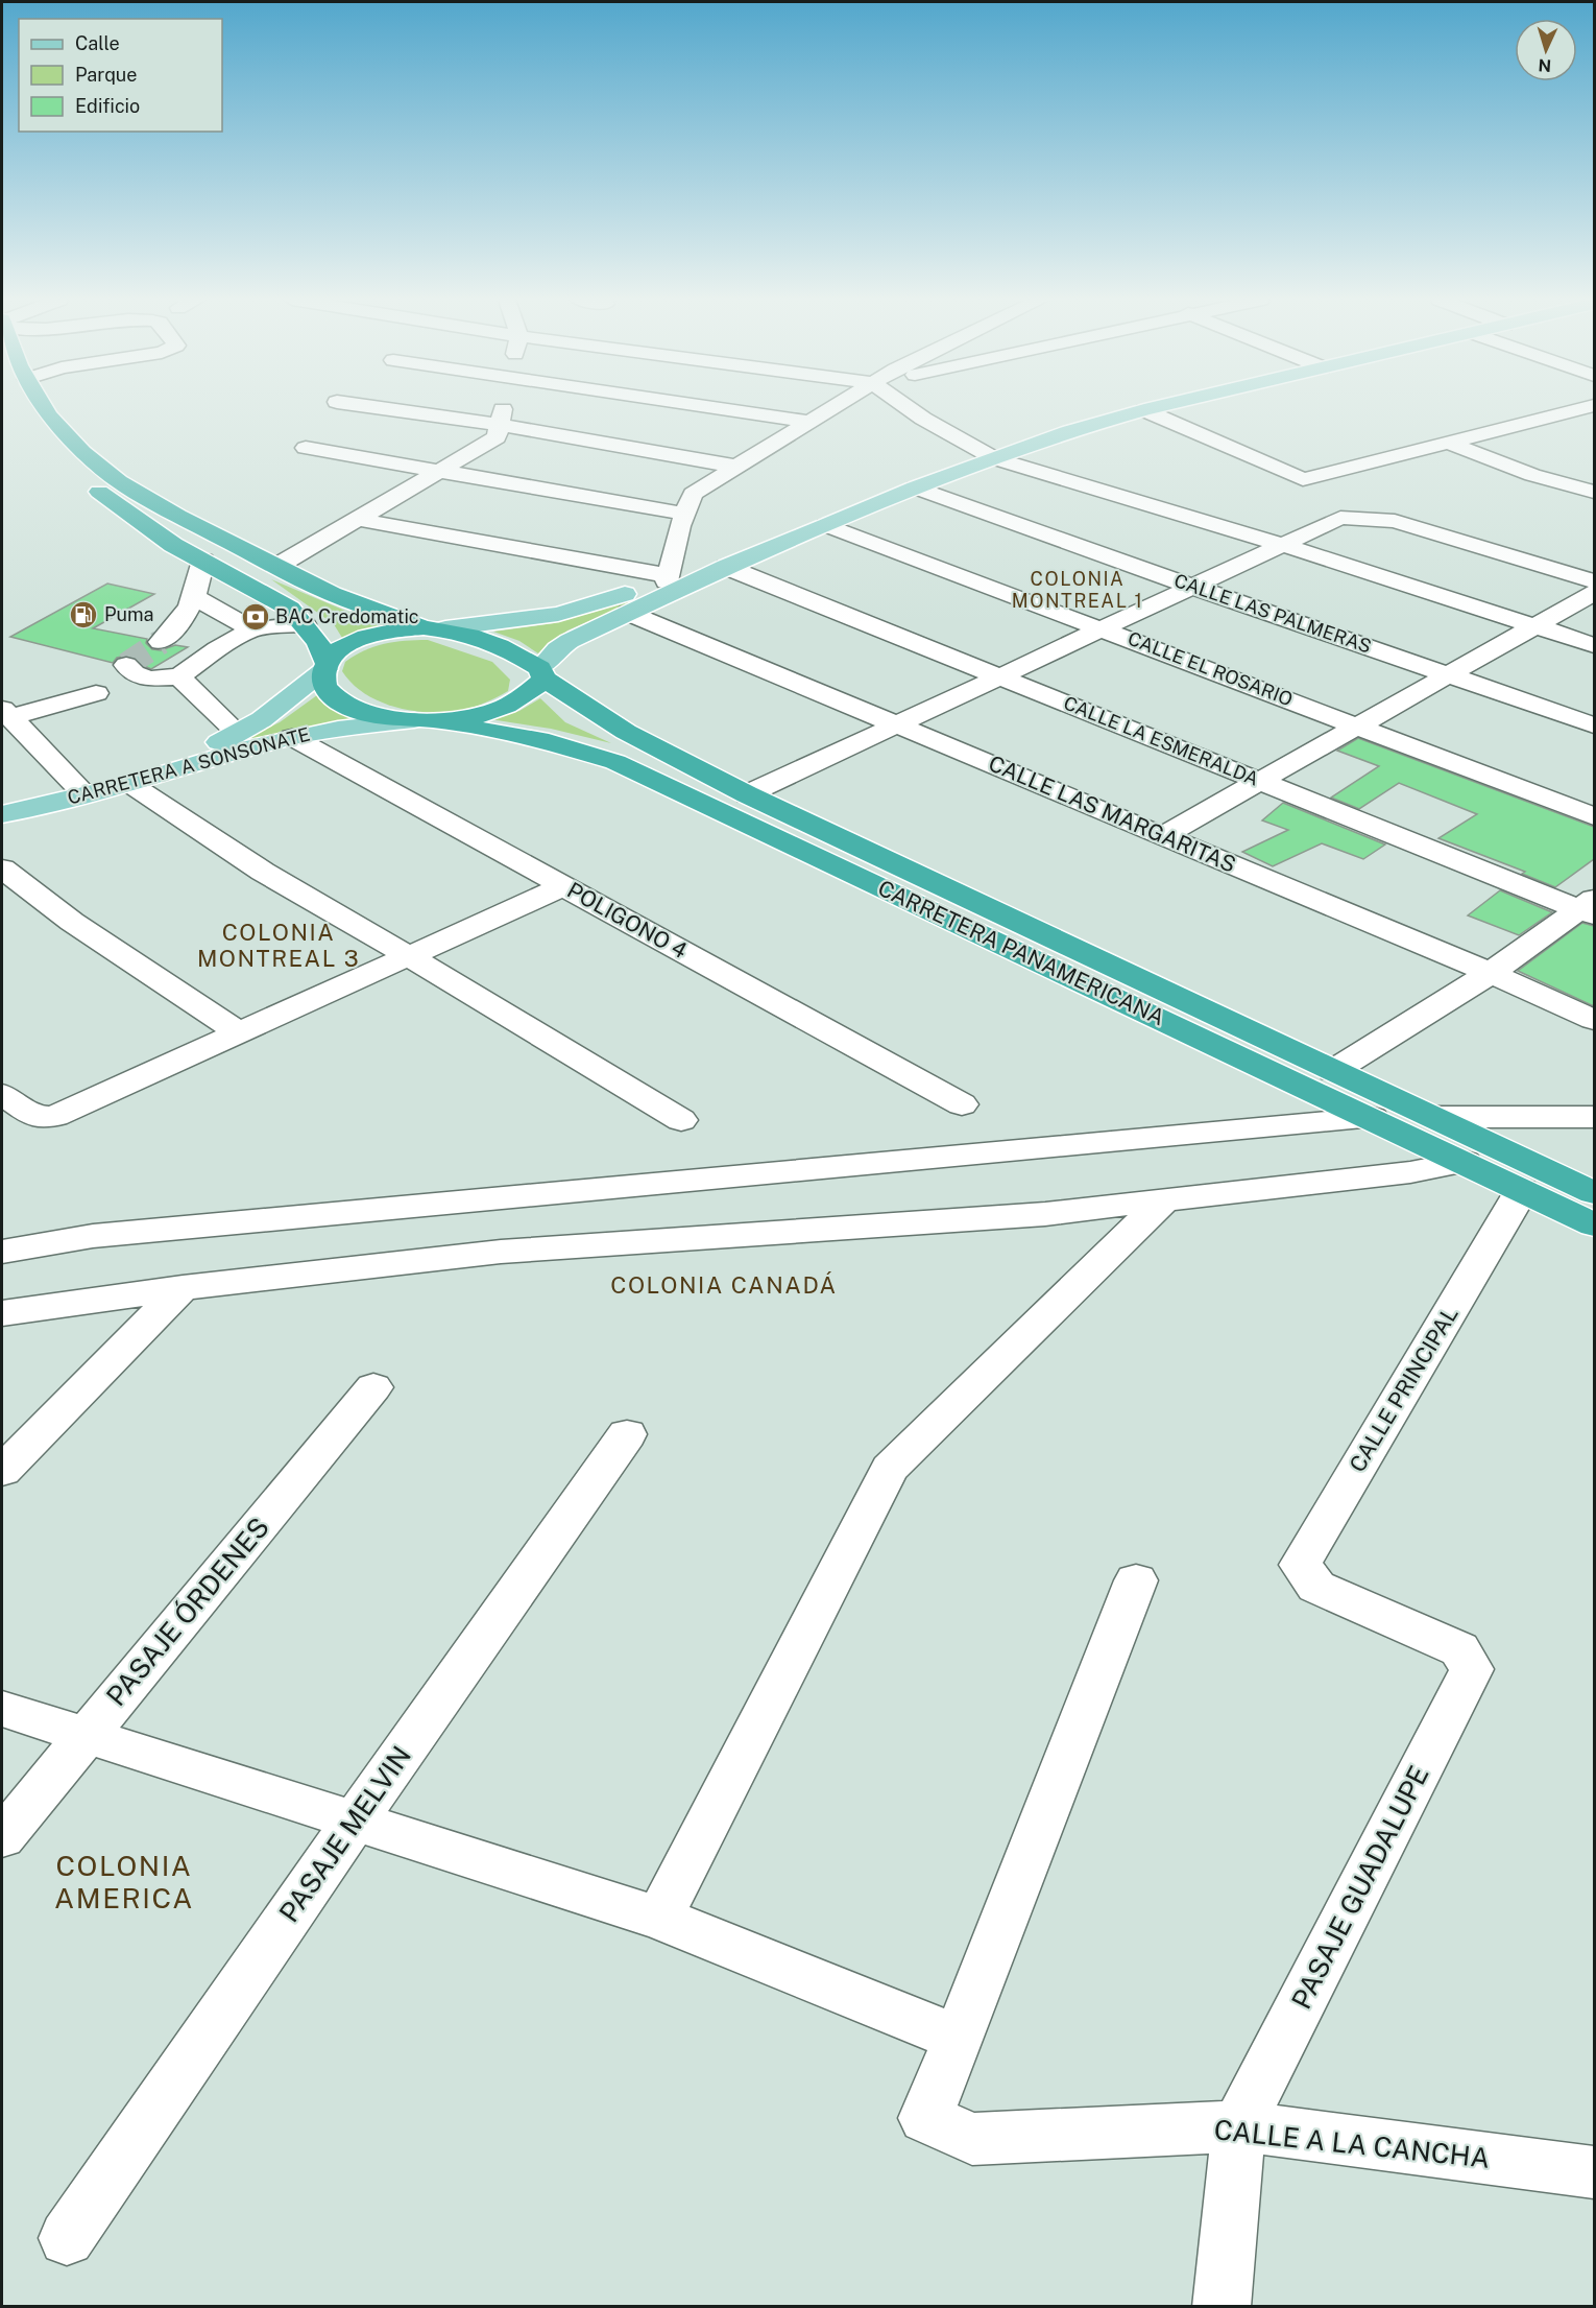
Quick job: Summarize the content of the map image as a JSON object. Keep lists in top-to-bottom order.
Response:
{
  "streets": {
    "highway": ["CARRETERA PANAMERICANA"],
    "main road": ["CARRETERA A SONSONATE"],
    "street": [
      "CALLE LAS PALMERAS",
      "CALLE EL ROSARIO",
      "CALLE LA ESMERALDA",
      "CALLE LAS MARGARITAS",
      "POLIGONO 4",
      "CALLE PRINCIPAL",
      "PASAJE ÓRDENES",
      "PASAJE MELVIN",
      "PASAJE GUADALUPE",
      "CALLE A LA CANCHA"
    ]
  },
  "crossings": [
    ["CARRETERA A SONSONATE", "POLIGONO 4"],
    ["CARRETERA A SONSONATE", "CARRETERA PANAMERICANA"],
    ["CARRETERA PANAMERICANA", "CALLE PRINCIPAL"],
    ["CALLE PRINCIPAL", "PASAJE GUADALUPE"],
    ["PASAJE GUADALUPE", "CALLE A LA CANCHA"]
  ],
  "districts": [
    "COLONIA MONTREAL 1",
    "COLONIA MONTREAL 3",
    "COLONIA CANADÁ",
    "COLONIA AMERICA"
  ],
  "places": {
    "fuel station": ["Puma"],
    "bank": ["BAC Credomatic"]
  },
  "legend": ["Calle", "Parque", "Edificio"],
  "north": "bottom"
}
